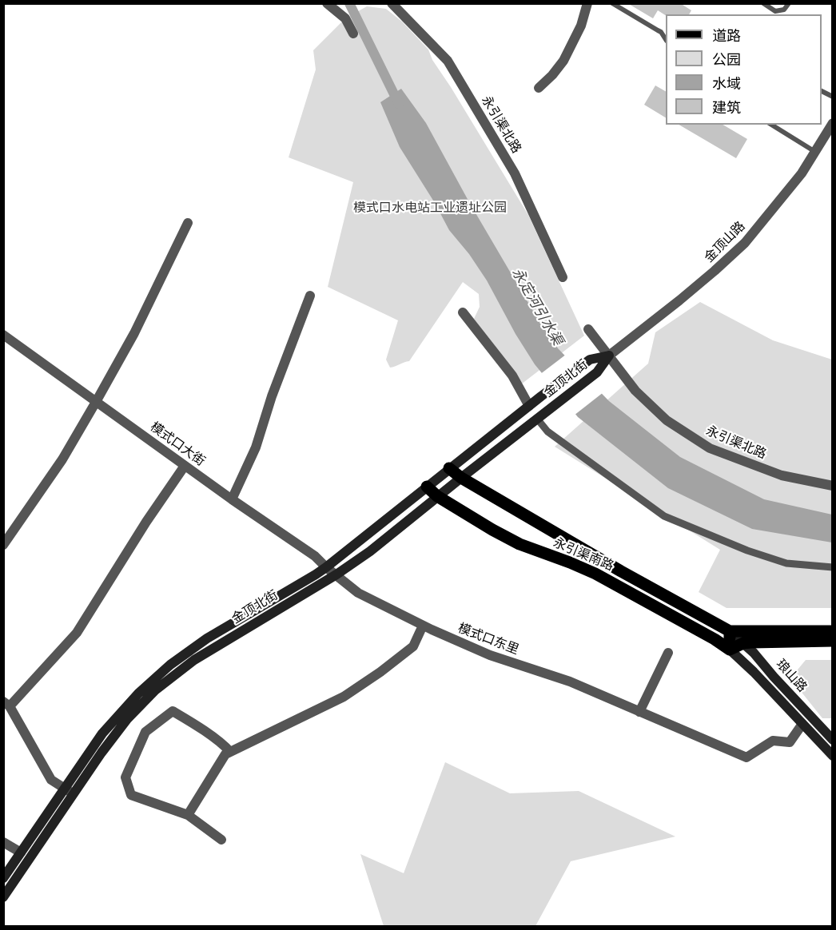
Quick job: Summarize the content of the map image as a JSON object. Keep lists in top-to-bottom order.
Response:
{
  "streets": {
    "main road": ["金顶北街", "永引渠南路", "琅山路"],
    "street": [
      "永引渠北路",
      "金顶山路",
      "模式口大街",
      "模式口东里"
    ]
  },
  "crossings": [
    ["永引渠北路", "金顶山路"],
    ["永引渠北路", "金顶北街"],
    ["金顶山路", "金顶北街"],
    ["金顶北街", "模式口大街"],
    ["金顶北街", "永引渠南路"],
    ["金顶北街", "模式口东里"],
    ["模式口大街", "模式口东里"],
    ["永引渠南路", "琅山路"],
    ["模式口东里", "琅山路"]
  ],
  "water": ["永定河引水渠"],
  "parks": ["模式口水电站工业遗址公园"],
  "legend": [
    "道路",
    "公园",
    "水域",
    "建筑"
  ]
}
